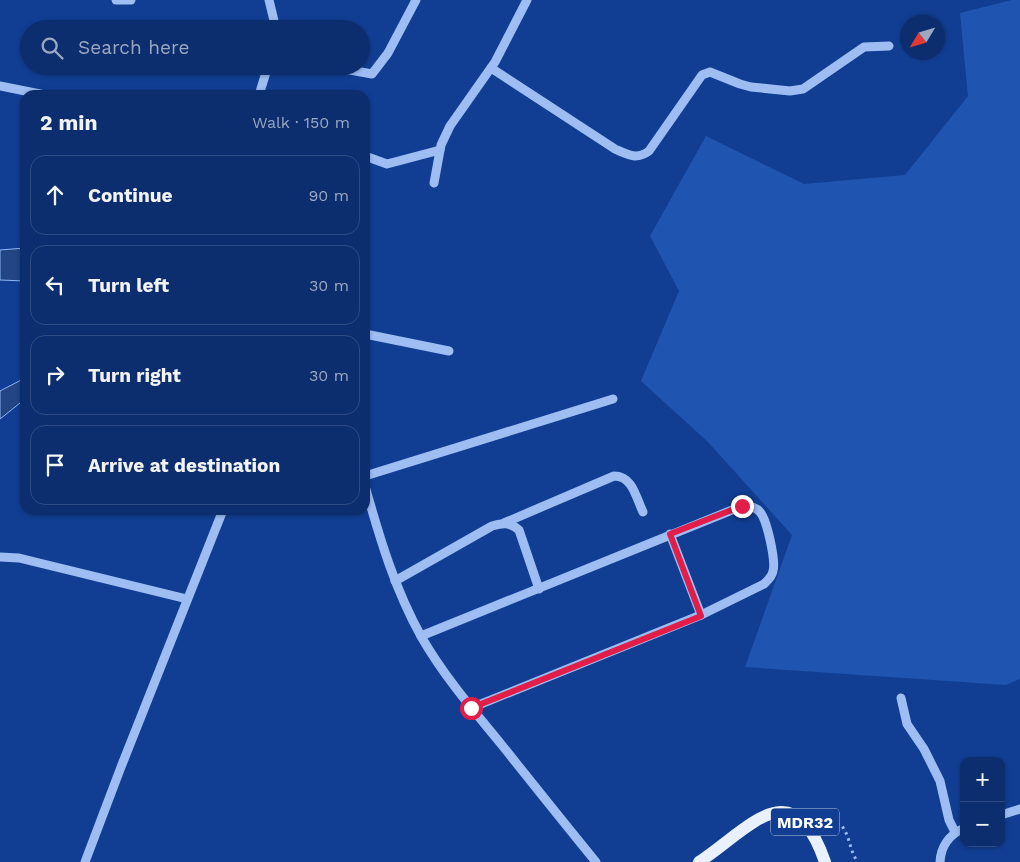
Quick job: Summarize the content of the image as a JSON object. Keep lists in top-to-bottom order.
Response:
{
  "streets": {
    "main road": ["MDR32"]
  },
  "north": "bottom left",
  "page": {
    "search": "Search here",
    "heading": ["2 min", "Walk · 150 m"],
    "list": [
      ["Continue", "90 m"],
      ["Turn left", "30 m"],
      ["Turn right", "30 m"],
      "Arrive at destination"
    ],
    "map_buttons": ["+", "−"]
  }
}
